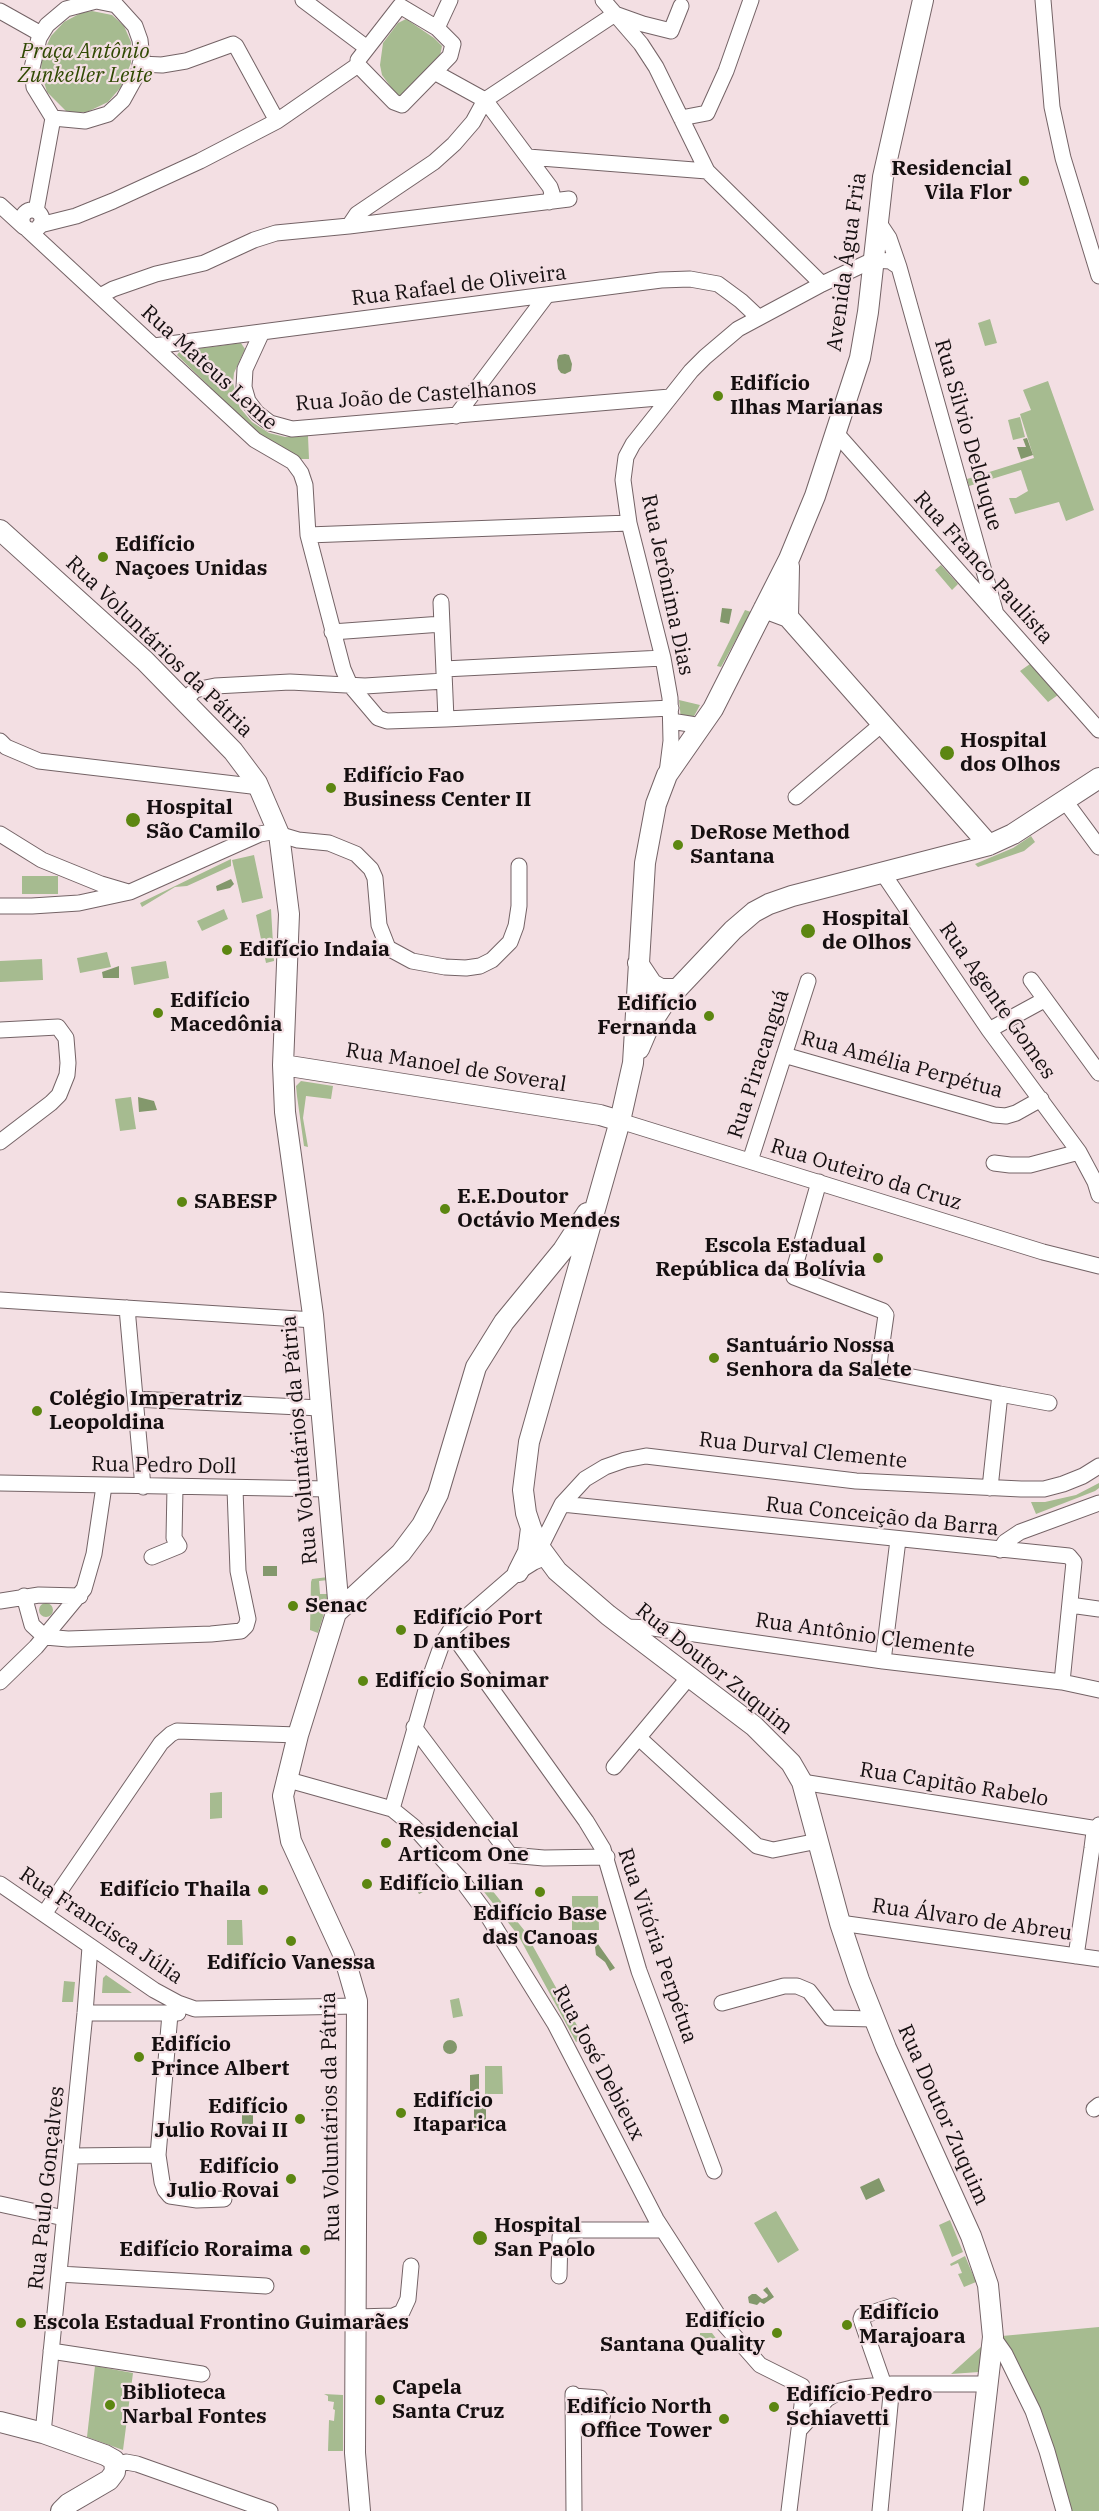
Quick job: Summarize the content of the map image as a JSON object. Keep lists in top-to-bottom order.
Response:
{
  "streets": {
    "main road": [
      "Avenida Água Fria",
      "Rua Voluntários da Pátria",
      "Rua Manoel de Soveral",
      "Rua Doutor Zuquim"
    ],
    "street": [
      "Rua Rafael de Oliveira",
      "Rua Mateus Leme",
      "Rua João de Castelhanos",
      "Rua Silvio Delduque",
      "Rua Franco Paulista",
      "Rua Jerônima Dias",
      "Rua Agente Gomes",
      "Rua Piracanguá",
      "Rua Amélia Perpétua",
      "Rua Outeiro da Cruz",
      "Rua Durval Clemente",
      "Rua Pedro Doll",
      "Rua Conceição da Barra",
      "Rua Antônio Clemente",
      "Rua Capitão Rabelo",
      "Rua Álvaro de Abreu",
      "Rua Francisca Júlia",
      "Rua Vitória Perpétua",
      "Rua José Debieux",
      "Rua Paulo Gonçalves"
    ]
  },
  "crossings": [
    ["Avenida Água Fria", "Rua Silvio Delduque"],
    ["Avenida Água Fria", "Rua Franco Paulista"],
    ["Avenida Água Fria", "Rua Jerônima Dias"],
    ["Avenida Água Fria", "Rua Doutor Zuquim"],
    ["Rua Rafael de Oliveira", "Rua Mateus Leme"],
    ["Rua Rafael de Oliveira", "Rua João de Castelhanos"],
    ["Rua Rafael de Oliveira", "Rua Jerônima Dias"],
    ["Rua João de Castelhanos", "Rua Jerônima Dias"],
    ["Rua Silvio Delduque", "Rua Franco Paulista"],
    ["Rua Voluntários da Pátria", "Rua Manoel de Soveral"],
    ["Rua Voluntários da Pátria", "Rua Pedro Doll"],
    ["Rua Voluntários da Pátria", "Rua Francisca Júlia"],
    ["Rua Voluntários da Pátria", "Rua José Debieux"],
    ["Rua Agente Gomes", "Rua Amélia Perpétua"],
    ["Rua Piracanguá", "Rua Amélia Perpétua"],
    ["Rua Piracanguá", "Rua Outeiro da Cruz"],
    ["Rua Manoel de Soveral", "Rua Outeiro da Cruz"],
    ["Rua Manoel de Soveral", "Rua Doutor Zuquim"],
    ["Rua Outeiro da Cruz", "Rua Doutor Zuquim"],
    ["Rua Durval Clemente", "Rua Conceição da Barra"],
    ["Rua Durval Clemente", "Rua Doutor Zuquim"],
    ["Rua Conceição da Barra", "Rua Antônio Clemente"],
    ["Rua Antônio Clemente", "Rua Doutor Zuquim"],
    ["Rua Doutor Zuquim", "Rua Capitão Rabelo"],
    ["Rua Doutor Zuquim", "Rua Álvaro de Abreu"],
    ["Rua Francisca Júlia", "Rua Paulo Gonçalves"]
  ],
  "parks": ["Praça Antônio Zunkeller Leite"],
  "places": [
    "Residencial Vila Flor",
    "Edifício Ilhas Marianas",
    "Edifício Naçoes Unidas",
    "Hospital dos Olhos",
    "Edifício Fao Business Center II",
    "Hospital São Camilo",
    "DeRose Method Santana",
    "Hospital de Olhos",
    "Edifício Indaia",
    "Edifício Macedônia",
    "Edifício Fernanda",
    "SABESP",
    "E.E.Doutor Octávio Mendes",
    "Escola Estadual República da Bolívia",
    "Santuário Nossa Senhora da Salete",
    "Colégio Imperatriz Leopoldina",
    "Senac",
    "Edifício Port D antibes",
    "Edifício Sonimar",
    "Residencial Articom One",
    "Edifício Lilian",
    "Edifício Thaila",
    "Edifício Base das Canoas",
    "Edifício Vanessa",
    "Edifício Prince Albert",
    "Edifício Itaparica",
    "Edifício Julio Rovai II",
    "Edifício Julio Rovai",
    "Hospital San Paolo",
    "Edifício Roraima",
    "Escola Estadual Frontino Guimarães",
    "Edifício Marajoara",
    "Edifício Santana Quality",
    "Capela Santa Cruz",
    "Biblioteca Narbal Fontes",
    "Edifício Pedro Schiavetti",
    "Edifício North Office Tower"
  ]
}
